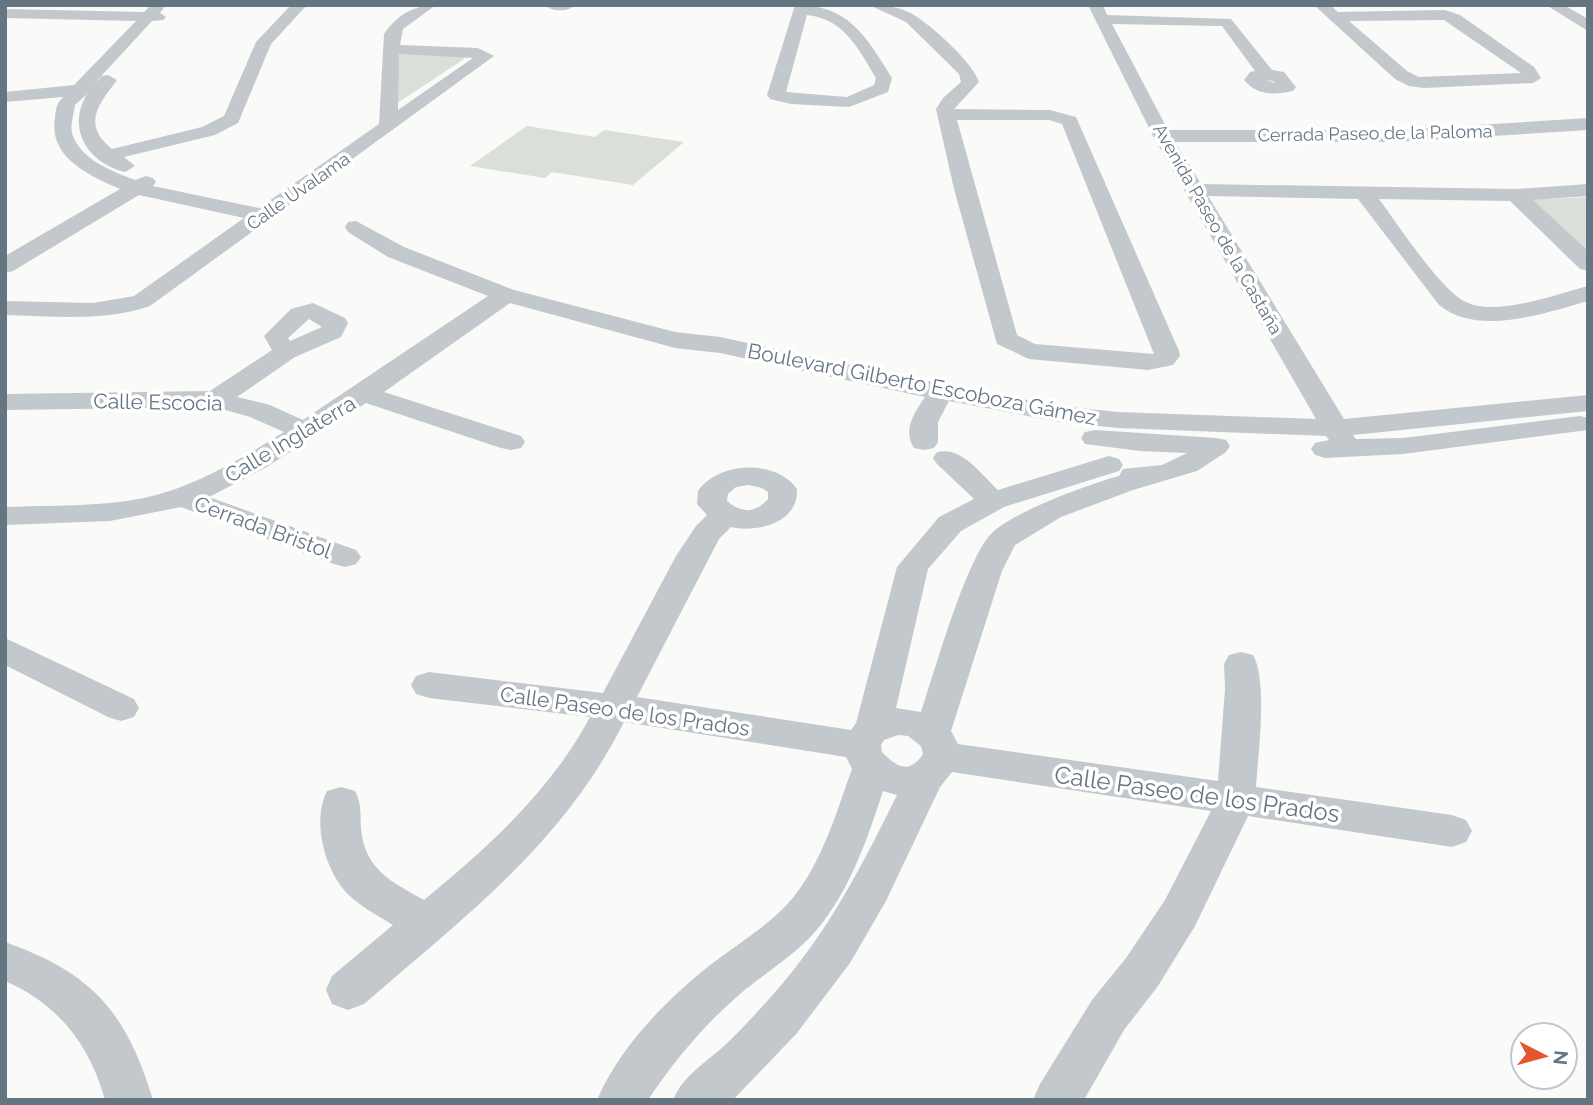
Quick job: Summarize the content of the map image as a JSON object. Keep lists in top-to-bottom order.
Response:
{
  "streets": {
    "street": [
      "Cerrada Paseo de la Paloma",
      "Calle Uvalama",
      "Avenida Paseo de la Castaña",
      "Boulevard Gilberto Escoboza Gámez",
      "Calle Escocia",
      "Calle Inglaterra",
      "Cerrada Bristol",
      "Calle Paseo de los Prados"
    ]
  },
  "crossings": [
    ["Cerrada Paseo de la Paloma", "Avenida Paseo de la Castaña"],
    ["Avenida Paseo de la Castaña", "Boulevard Gilberto Escoboza Gámez"],
    ["Boulevard Gilberto Escoboza Gámez", "Calle Inglaterra"],
    ["Calle Escocia", "Calle Inglaterra"],
    ["Calle Inglaterra", "Cerrada Bristol"]
  ],
  "north": "right"
}
